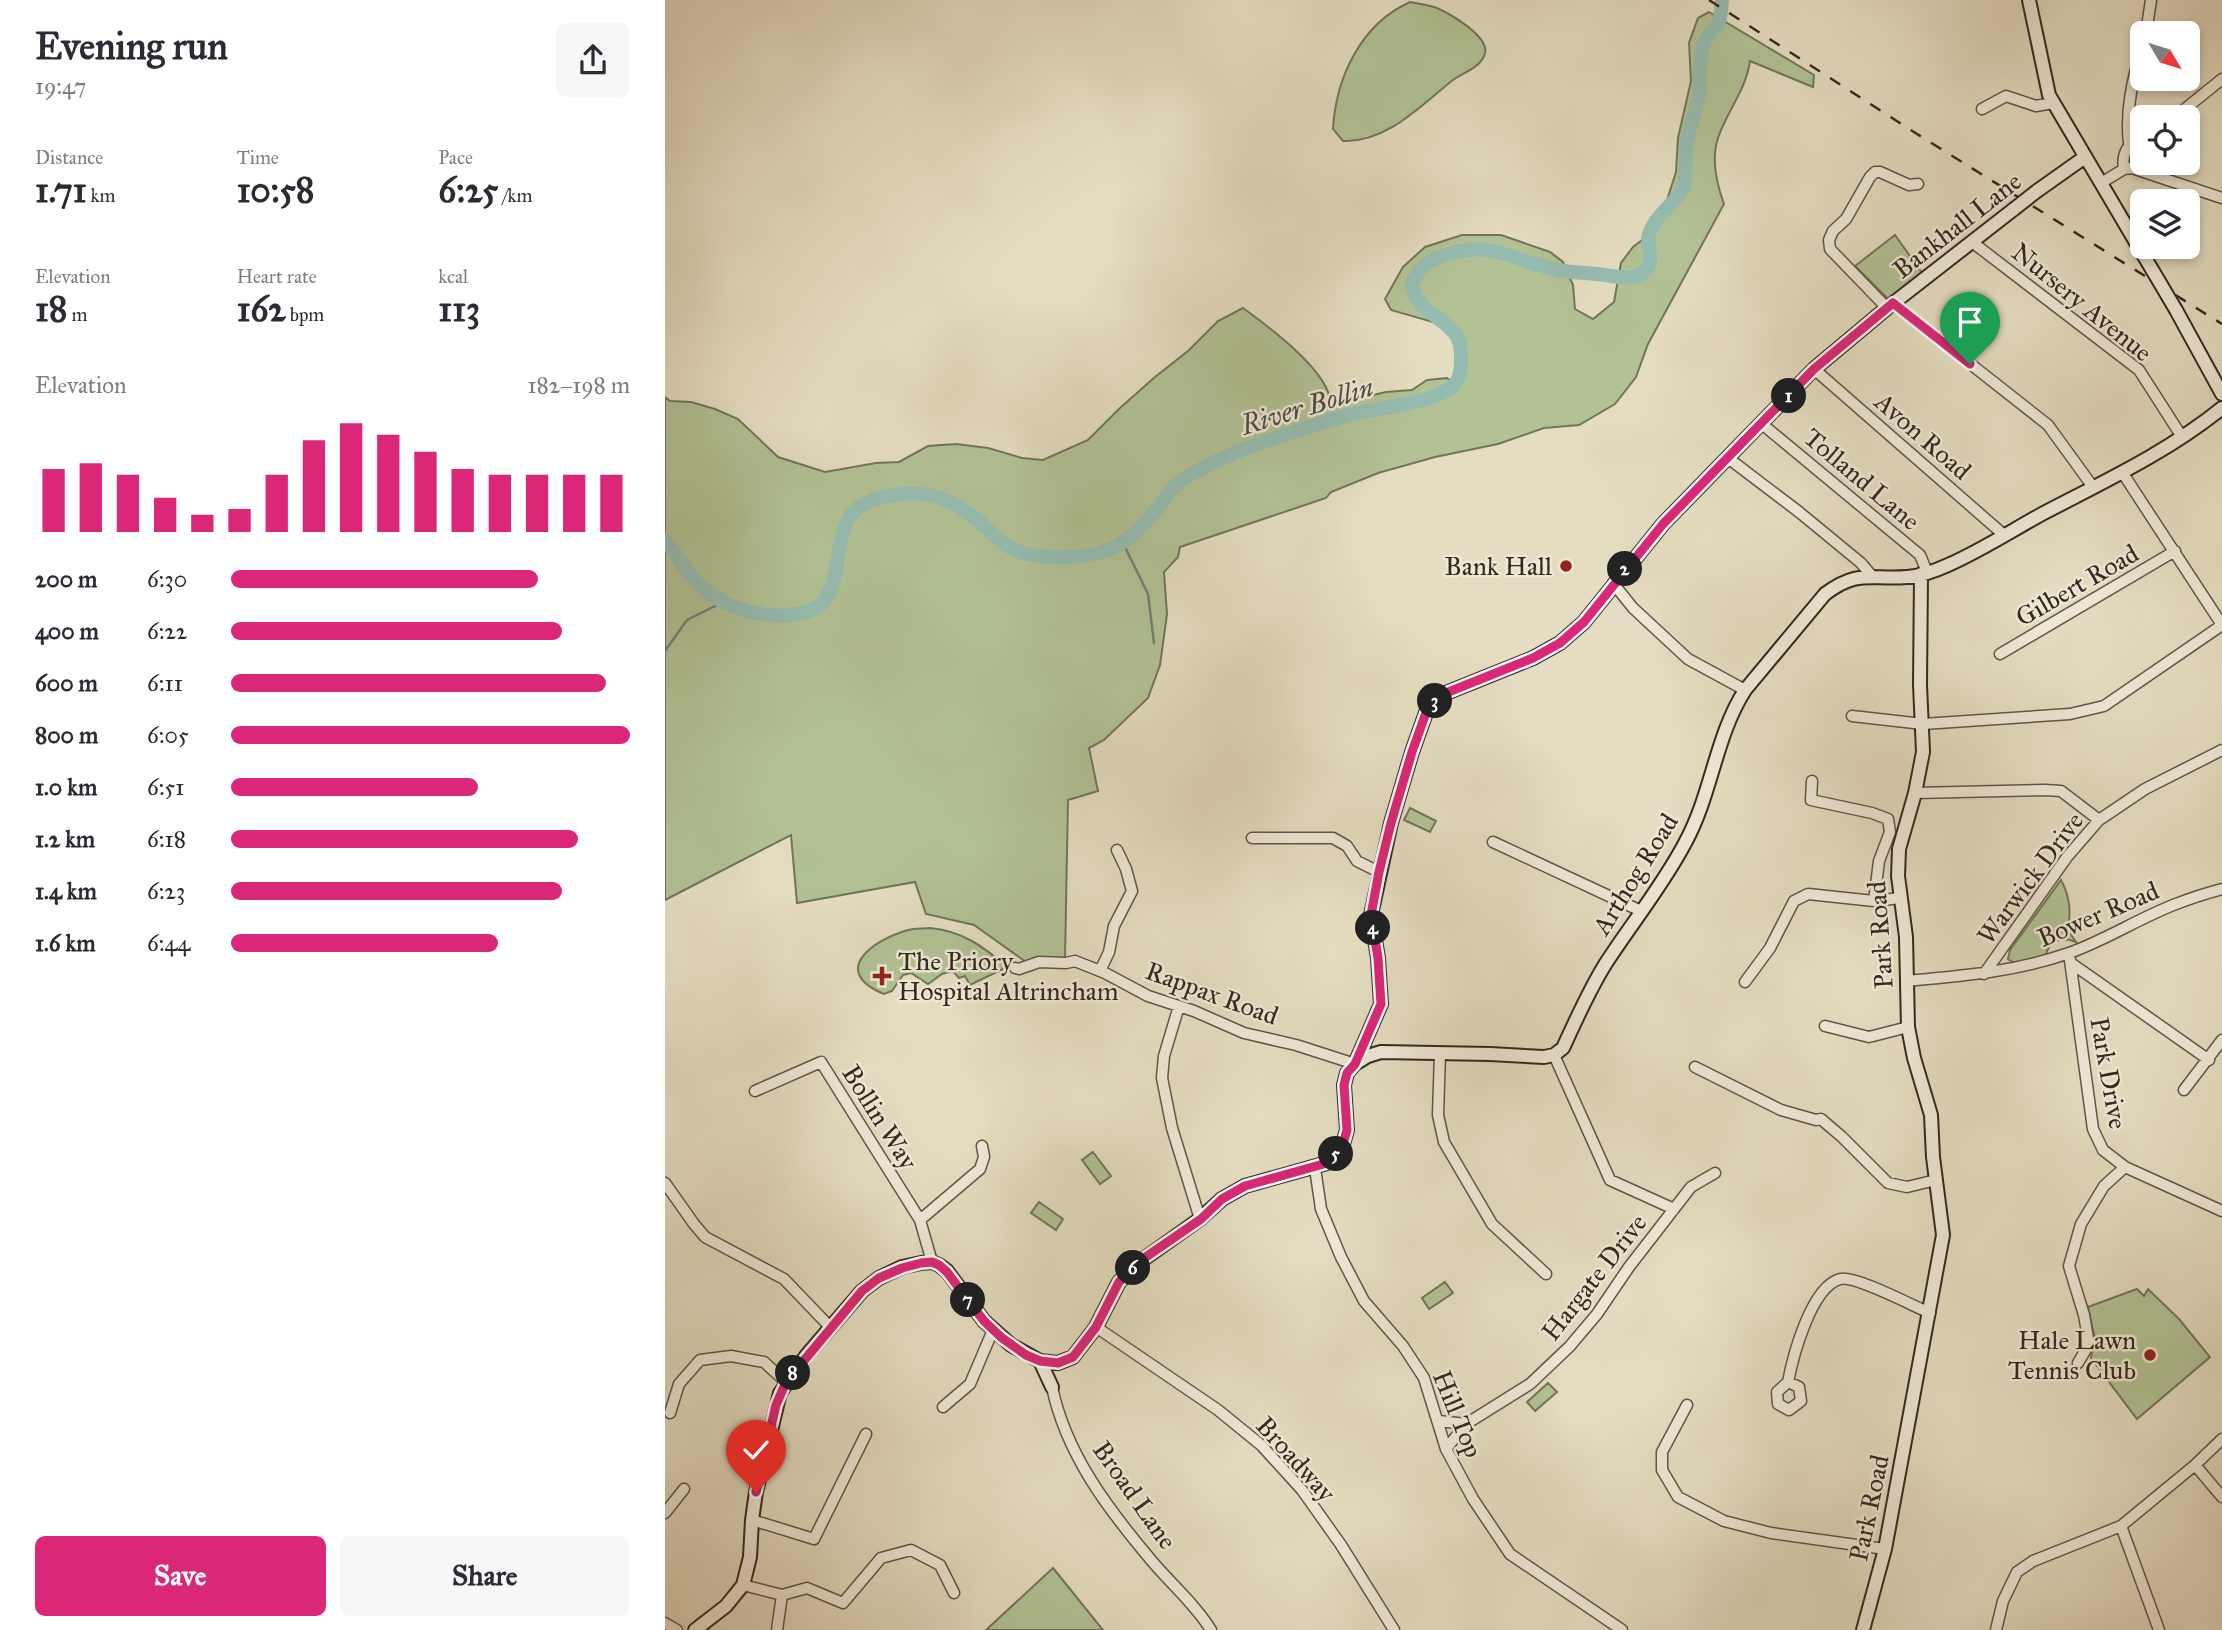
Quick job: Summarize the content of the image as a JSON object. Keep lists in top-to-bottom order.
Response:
{
  "streets": {
    "street": [
      "Bankhall Lane",
      "Nursery Avenue",
      "Avon Road",
      "Tolland Lane",
      "Gilbert Road",
      "Arthog Road",
      "Warwick Drive",
      "Bower Road",
      "Park Road",
      "Rappax Road",
      "Park Drive",
      "Bollin Way",
      "Hargate Drive",
      "Hill Top",
      "Broadway",
      "Broad Lane"
    ]
  },
  "crossings": [
    ["Bankhall Lane", "Nursery Avenue"],
    ["Bankhall Lane", "Avon Road"],
    ["Bankhall Lane", "Tolland Lane"],
    ["Bankhall Lane", "Rappax Road"],
    ["Bankhall Lane", "Hill Top"],
    ["Bankhall Lane", "Broadway"],
    ["Bankhall Lane", "Broad Lane"],
    ["Tolland Lane", "Arthog Road"],
    ["Tolland Lane", "Park Road"],
    ["Arthog Road", "Park Road"],
    ["Warwick Drive", "Bower Road"],
    ["Bower Road", "Park Road"],
    ["Bower Road", "Park Drive"],
    ["Hargate Drive", "Hill Top"]
  ],
  "water": ["River Bollin"],
  "places": {
    "other": ["Bank Hall", "Hale Lawn Tennis Club"],
    "health": ["The Priory Hospital Altrincham"]
  },
  "north": "bottom right",
  "page": {
    "heading": ["Evening run", "19:47"],
    "stats": [
      ["Distance", "1.71 km"],
      ["Time", "10:58"],
      ["Pace", "6:25 /km"],
      ["Elevation", "18 m"],
      ["Heart rate", "162 bpm"],
      ["kcal", "113"]
    ],
    "chart": ["Elevation", "182–198 m"],
    "pins": [
      "1",
      "2",
      "3",
      "4",
      "5",
      "6",
      "7",
      "8"
    ],
    "list": [
      {
        "name": "200 m",
        "note": "6:30"
      },
      {
        "name": "400 m",
        "note": "6:22"
      },
      {
        "name": "600 m",
        "note": "6:11"
      },
      {
        "name": "800 m",
        "note": "6:05"
      },
      {
        "name": "1.0 km",
        "note": "6:51"
      },
      {
        "name": "1.2 km",
        "note": "6:18"
      },
      {
        "name": "1.4 km",
        "note": "6:23"
      },
      {
        "name": "1.6 km",
        "note": "6:44"
      }
    ],
    "buttons": ["Save", "Share"]
  }
}
